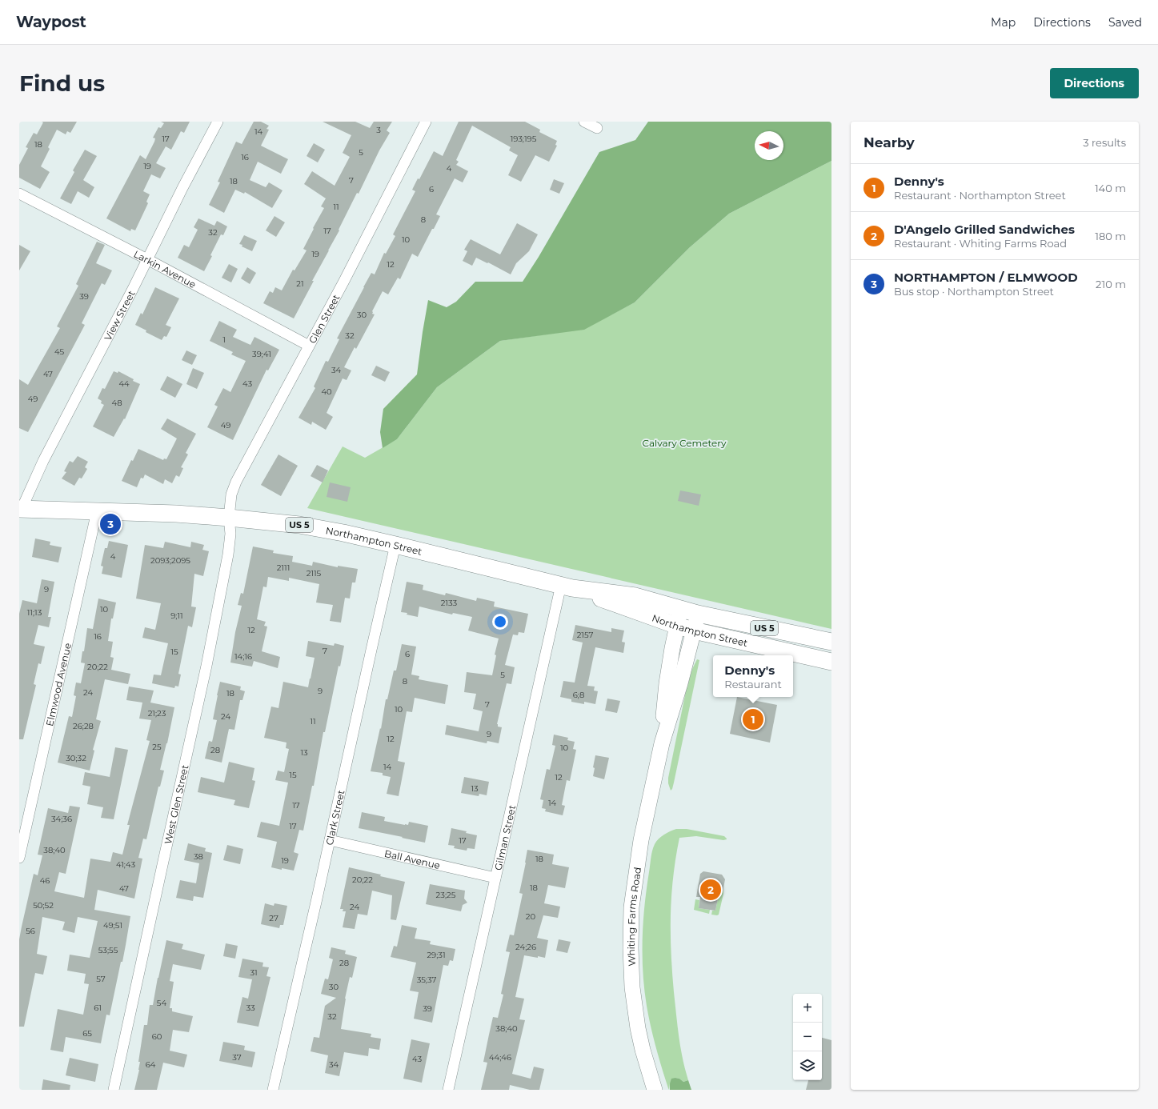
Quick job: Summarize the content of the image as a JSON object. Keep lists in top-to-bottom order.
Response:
{
  "streets": {
    "main road": ["US 5", "Northampton Street", "Whiting Farms Road"],
    "street": [
      "Larkin Avenue",
      "View Street",
      "Glen Street",
      "Elmwood Avenue",
      "West Glen Street",
      "Clark Street",
      "Gilman Street",
      "Ball Avenue"
    ]
  },
  "crossings": [
    ["Larkin Avenue", "View Street"],
    ["Larkin Avenue", "Glen Street"],
    ["View Street", "Northampton Street"],
    ["Glen Street", "Northampton Street"],
    ["Glen Street", "West Glen Street"],
    ["Northampton Street", "Elmwood Avenue"],
    ["Northampton Street", "West Glen Street"],
    ["Northampton Street", "Clark Street"],
    ["Northampton Street", "Gilman Street"],
    ["Northampton Street", "Whiting Farms Road"],
    ["Clark Street", "Ball Avenue"],
    ["Gilman Street", "Ball Avenue"]
  ],
  "parks": ["Calvary Cemetery"],
  "house_numbers": [
    "3",
    "14",
    "17",
    "193;195",
    "18",
    "5",
    "16",
    "19",
    "4",
    "7",
    "18",
    "6",
    "11",
    "8",
    "17",
    "32",
    "10",
    "19",
    "12",
    "21",
    "39",
    "30",
    "32",
    "1",
    "45",
    "39;41",
    "34",
    "47",
    "44",
    "43",
    "40",
    "49",
    "48",
    "49",
    "4",
    "2093;2095",
    "2111",
    "2115",
    "9",
    "2133",
    "10",
    "11;13",
    "9;11",
    "12",
    "2157",
    "16",
    "7",
    "15",
    "6",
    "14;16",
    "20;22",
    "5",
    "8",
    "9",
    "24",
    "18",
    "6;8",
    "7",
    "10",
    "21;23",
    "24",
    "11",
    "26;28",
    "9",
    "12",
    "25",
    "10",
    "28",
    "13",
    "30;32",
    "14",
    "15",
    "12",
    "13",
    "14",
    "17",
    "34;36",
    "17",
    "17",
    "38;40",
    "38",
    "18",
    "19",
    "41;43",
    "20;22",
    "46",
    "18",
    "47",
    "23;25",
    "50;52",
    "24",
    "20",
    "27",
    "49;51",
    "56",
    "24;26",
    "53;55",
    "29;31",
    "28",
    "31",
    "57",
    "35;37",
    "30",
    "54",
    "61",
    "33",
    "39",
    "32",
    "38;40",
    "65",
    "60",
    "37",
    "44;46",
    "43",
    "64",
    "34"
  ],
  "north": "left",
  "page": {
    "header": "Waypost",
    "nav": ["Map", "Directions", "Saved"],
    "buttons": "Directions",
    "title": "Find us",
    "heading": ["Nearby", "3 results"],
    "list": [
      {
        "mark": "1",
        "name": "Denny's",
        "note": "Restaurant · Northampton Street",
        "value": "140 m"
      },
      {
        "mark": "2",
        "name": "D'Angelo Grilled Sandwiches",
        "note": "Restaurant · Whiting Farms Road",
        "value": "180 m"
      },
      {
        "mark": "3",
        "name": "NORTHAMPTON / ELMWOOD",
        "note": "Bus stop · Northampton Street",
        "value": "210 m"
      }
    ],
    "pins": ["3", "1", "2"],
    "popup": ["Denny's", "Restaurant"],
    "map_buttons": ["+", "−"]
  }
}
